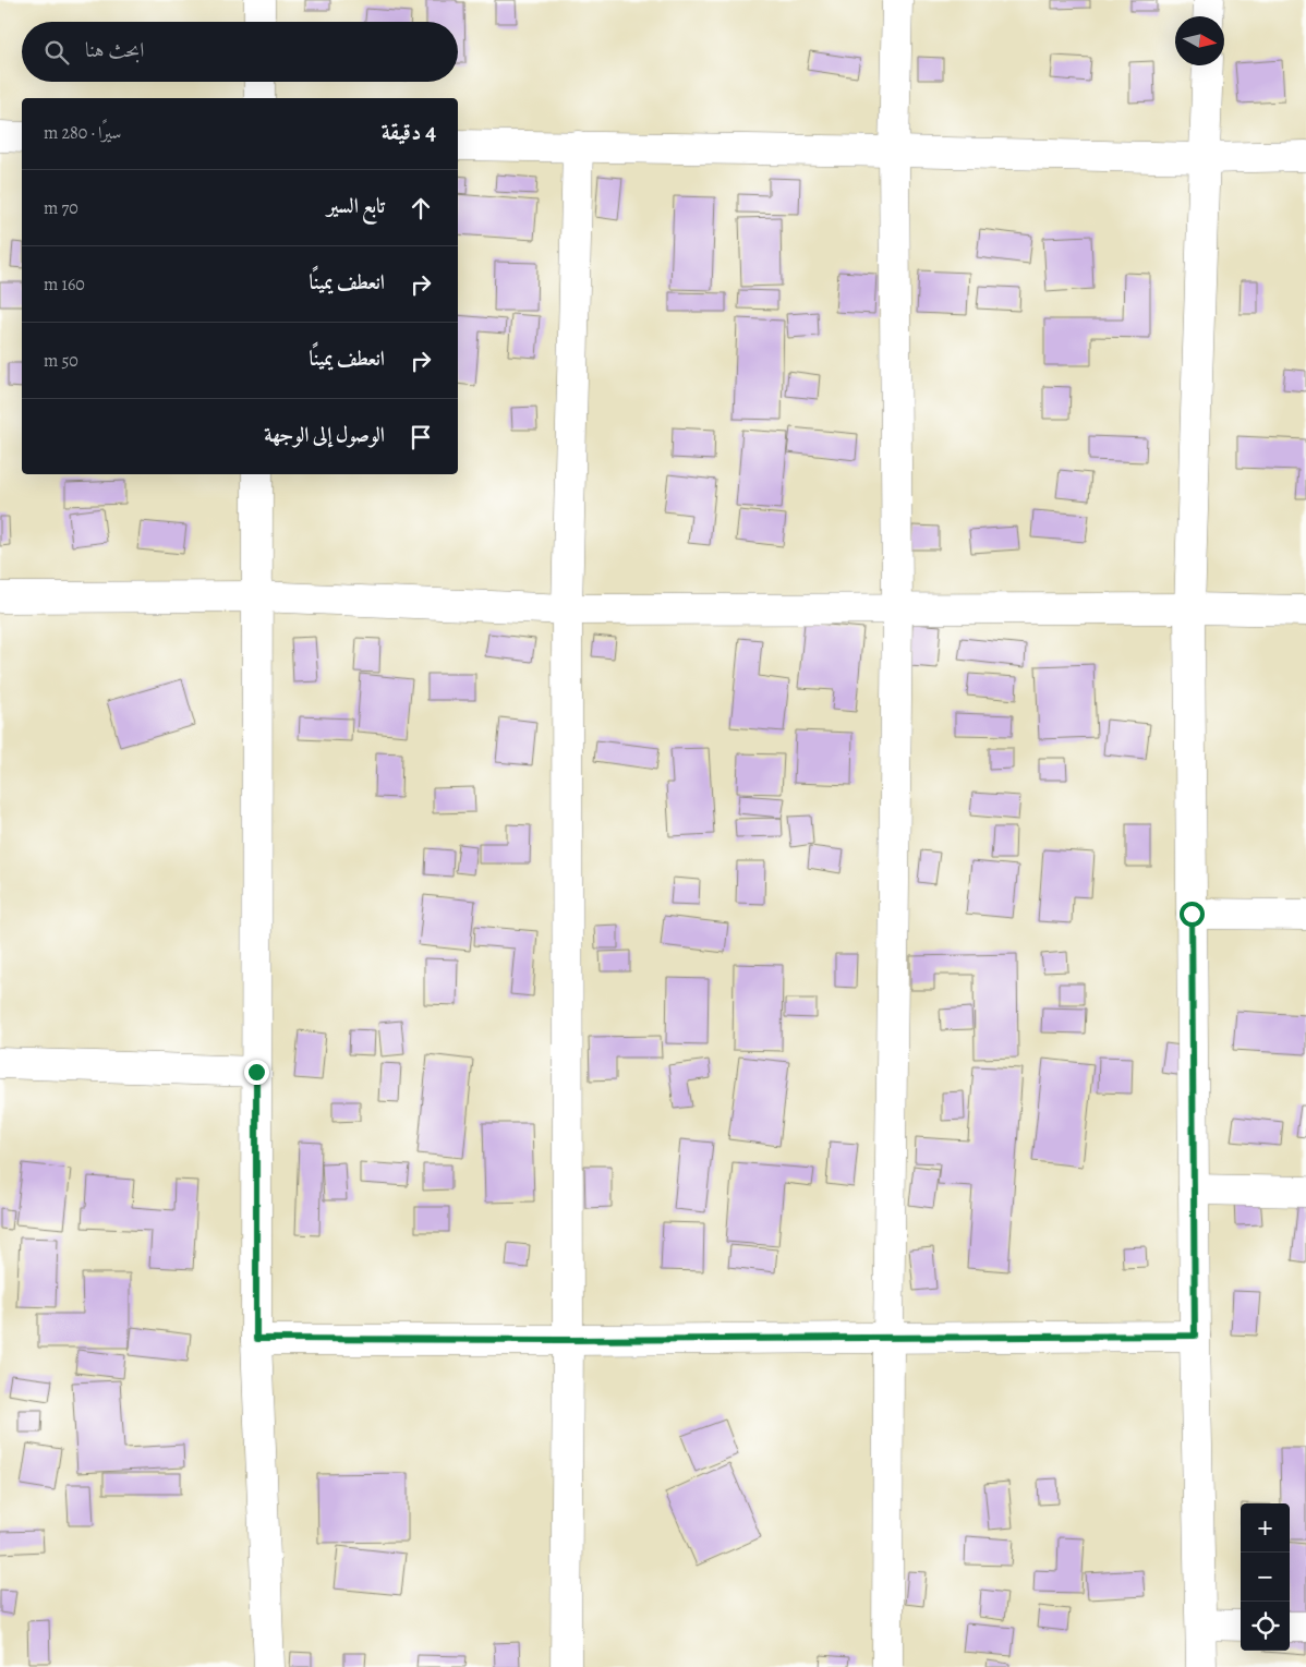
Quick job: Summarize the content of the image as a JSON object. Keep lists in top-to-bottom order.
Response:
{
  "north": "right",
  "page": {
    "search": "ابحث هنا",
    "heading": ["4 دقيقة", "سيرًا · 280 m"],
    "list": [
      ["تابع السير", "70 m"],
      ["انعطف يمينًا", "160 m"],
      ["انعطف يمينًا", "50 m"],
      "الوصول إلى الوجهة"
    ],
    "map_buttons": ["+", "−"]
  }
}
